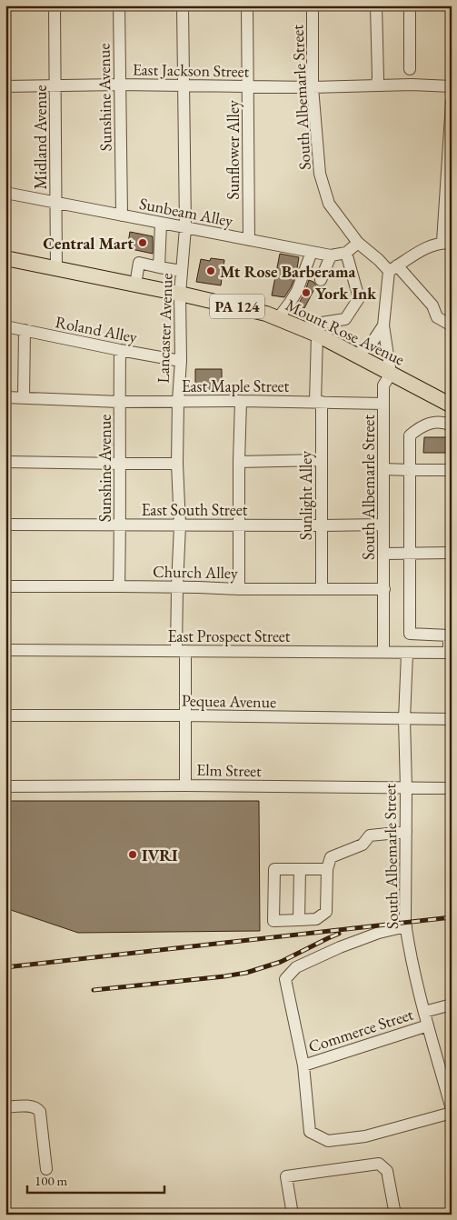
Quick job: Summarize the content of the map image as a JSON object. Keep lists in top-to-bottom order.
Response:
{
  "streets": {
    "main road": ["PA 124", "Mount Rose Avenue"],
    "street": [
      "East Jackson Street",
      "Sunshine Avenue",
      "South Albemarle Street",
      "Midland Avenue",
      "Sunflower Alley",
      "Sunbeam Alley",
      "Lancaster Avenue",
      "Roland Alley",
      "East Maple Street",
      "Sunlight Alley",
      "East South Street",
      "Church Alley",
      "East Prospect Street",
      "Pequea Avenue",
      "Elm Street",
      "Commerce Street"
    ]
  },
  "crossings": [
    ["East Jackson Street", "Sunshine Avenue"],
    ["East Jackson Street", "South Albemarle Street"],
    ["East Jackson Street", "Midland Avenue"],
    ["East Jackson Street", "Sunflower Alley"],
    ["East Jackson Street", "Lancaster Avenue"],
    ["Sunshine Avenue", "Sunbeam Alley"],
    ["Sunshine Avenue", "Roland Alley"],
    ["Sunshine Avenue", "East Maple Street"],
    ["Sunshine Avenue", "East South Street"],
    ["Sunshine Avenue", "Church Alley"],
    ["South Albemarle Street", "Mount Rose Avenue"],
    ["South Albemarle Street", "East Maple Street"],
    ["South Albemarle Street", "East South Street"],
    ["South Albemarle Street", "Church Alley"],
    ["South Albemarle Street", "East Prospect Street"],
    ["South Albemarle Street", "Pequea Avenue"],
    ["South Albemarle Street", "Elm Street"],
    ["South Albemarle Street", "Commerce Street"],
    ["Midland Avenue", "Sunbeam Alley"],
    ["Midland Avenue", "Mount Rose Avenue"],
    ["Sunflower Alley", "Sunbeam Alley"],
    ["Sunbeam Alley", "Lancaster Avenue"],
    ["Lancaster Avenue", "Roland Alley"],
    ["Lancaster Avenue", "Mount Rose Avenue"],
    ["Lancaster Avenue", "East Maple Street"],
    ["Lancaster Avenue", "East South Street"],
    ["Lancaster Avenue", "Church Alley"],
    ["Lancaster Avenue", "East Prospect Street"],
    ["Lancaster Avenue", "Pequea Avenue"],
    ["Lancaster Avenue", "Elm Street"],
    ["Mount Rose Avenue", "Sunlight Alley"],
    ["East Maple Street", "Sunlight Alley"],
    ["Sunlight Alley", "East South Street"],
    ["Sunlight Alley", "Church Alley"]
  ],
  "places": [
    "Central Mart",
    "Mt Rose Barberama",
    "York Ink",
    "IVRI"
  ],
  "scale_bar": "100 m"
}
